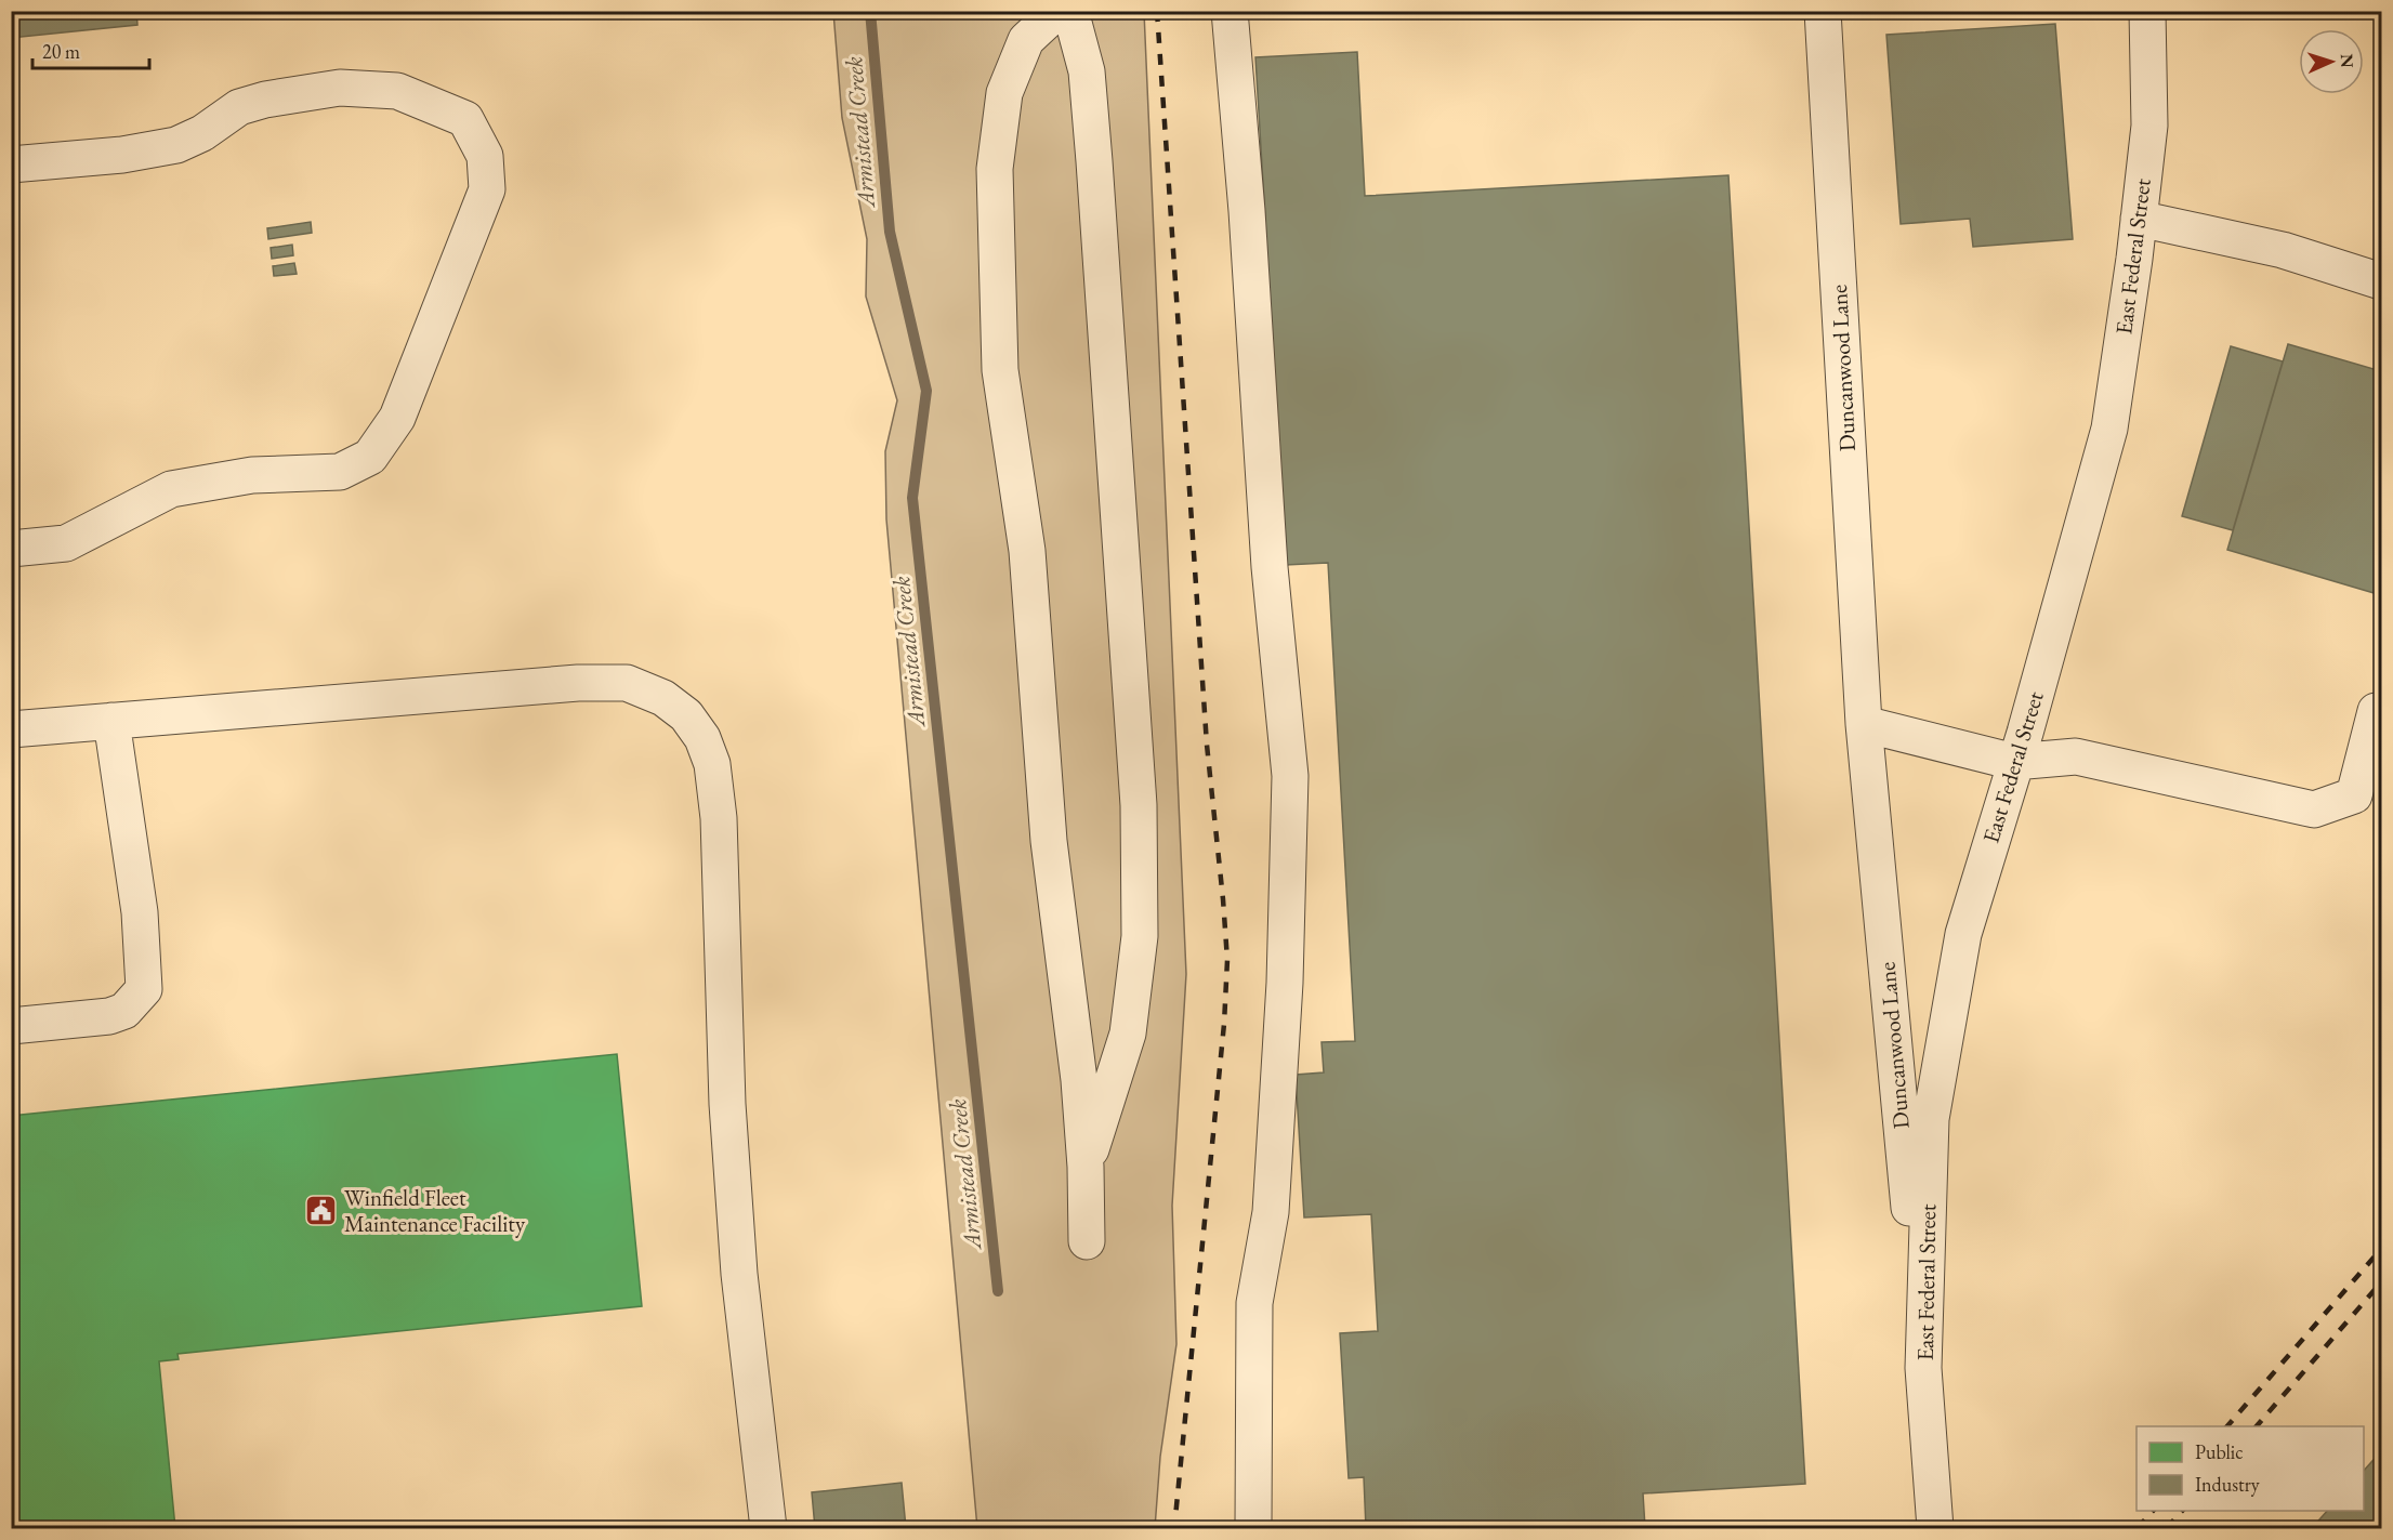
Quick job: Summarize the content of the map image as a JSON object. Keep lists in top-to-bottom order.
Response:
{
  "streets": {
    "street": ["East Federal Street", "Duncanwood Lane"]
  },
  "crossings": [
    ["East Federal Street", "Duncanwood Lane"]
  ],
  "water": ["Armistead Creek"],
  "places": {
    "public building": ["Winfield Fleet Maintenance Facility"]
  },
  "legend": ["Public", "Industry"],
  "scale_bar": "20 m",
  "north": "right"
}
